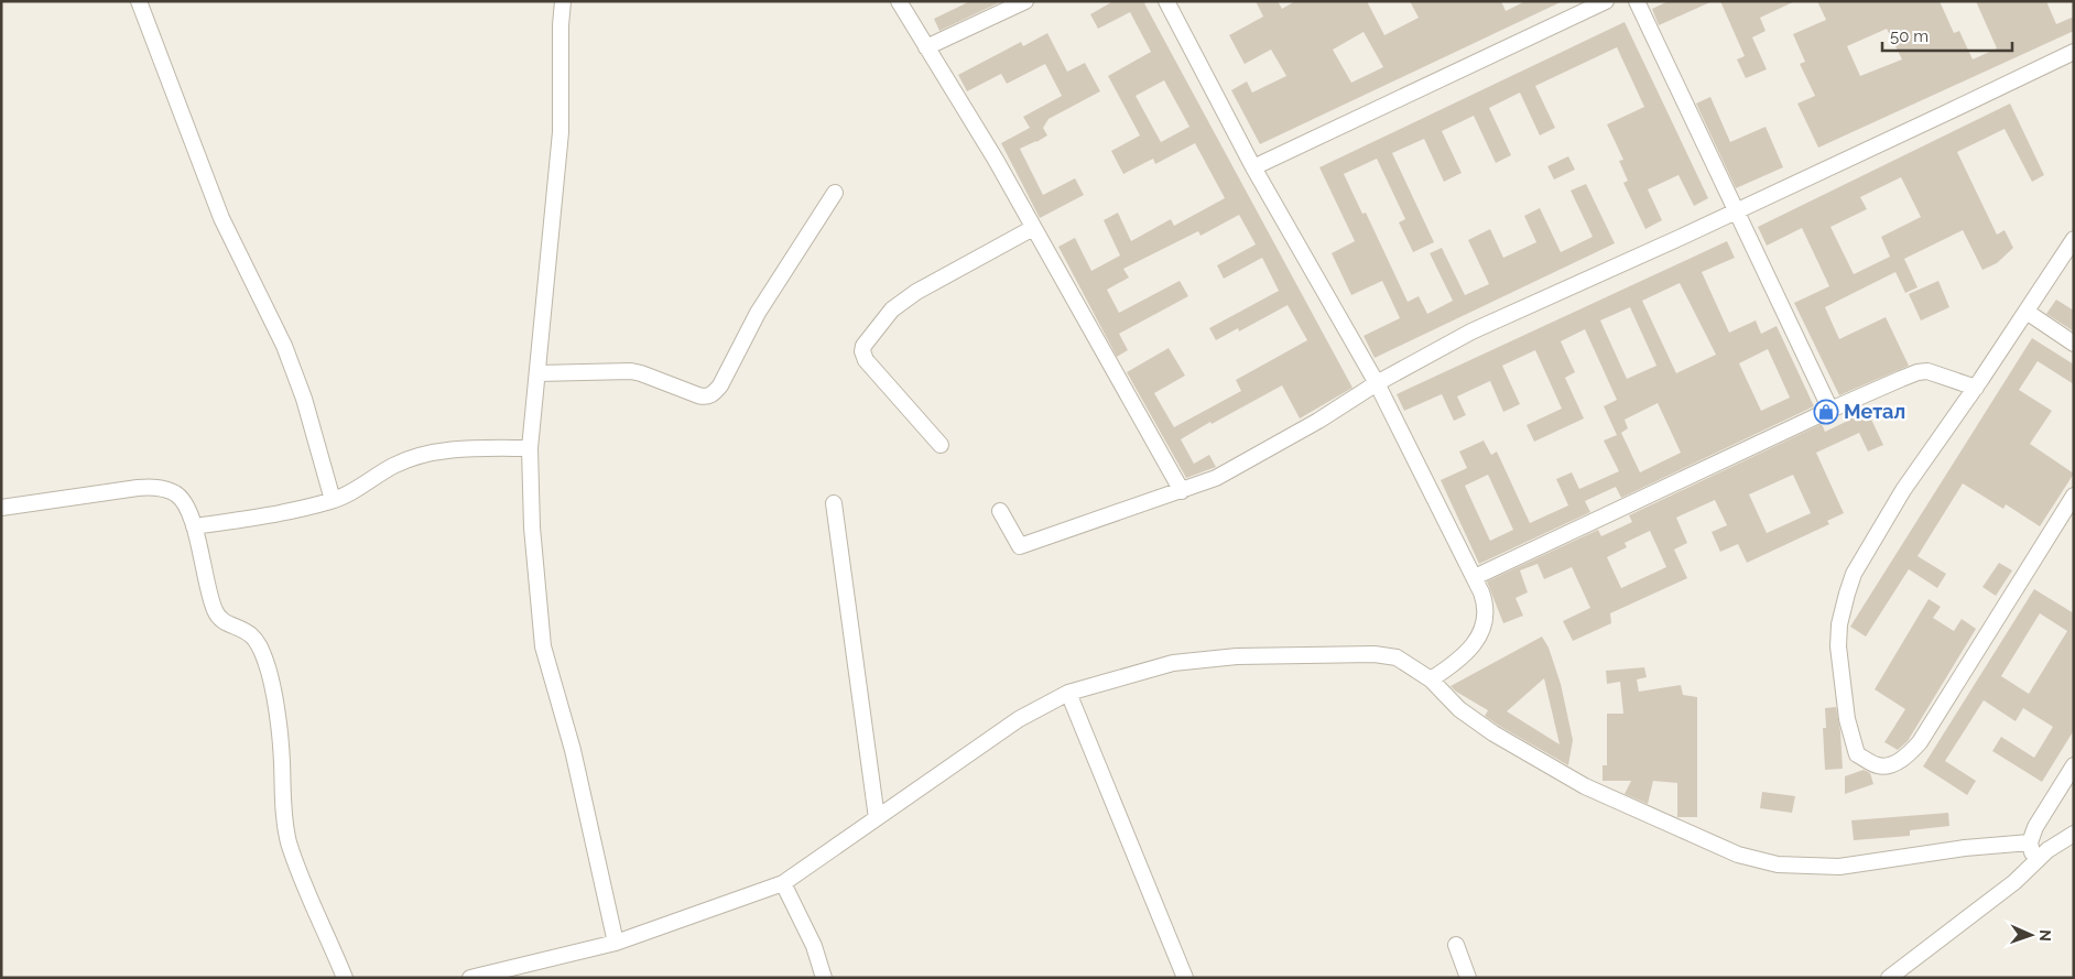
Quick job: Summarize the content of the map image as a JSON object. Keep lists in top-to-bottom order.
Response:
{
  "places": {
    "shop": ["Метал"]
  },
  "scale_bar": "50 m",
  "north": "right"
}
